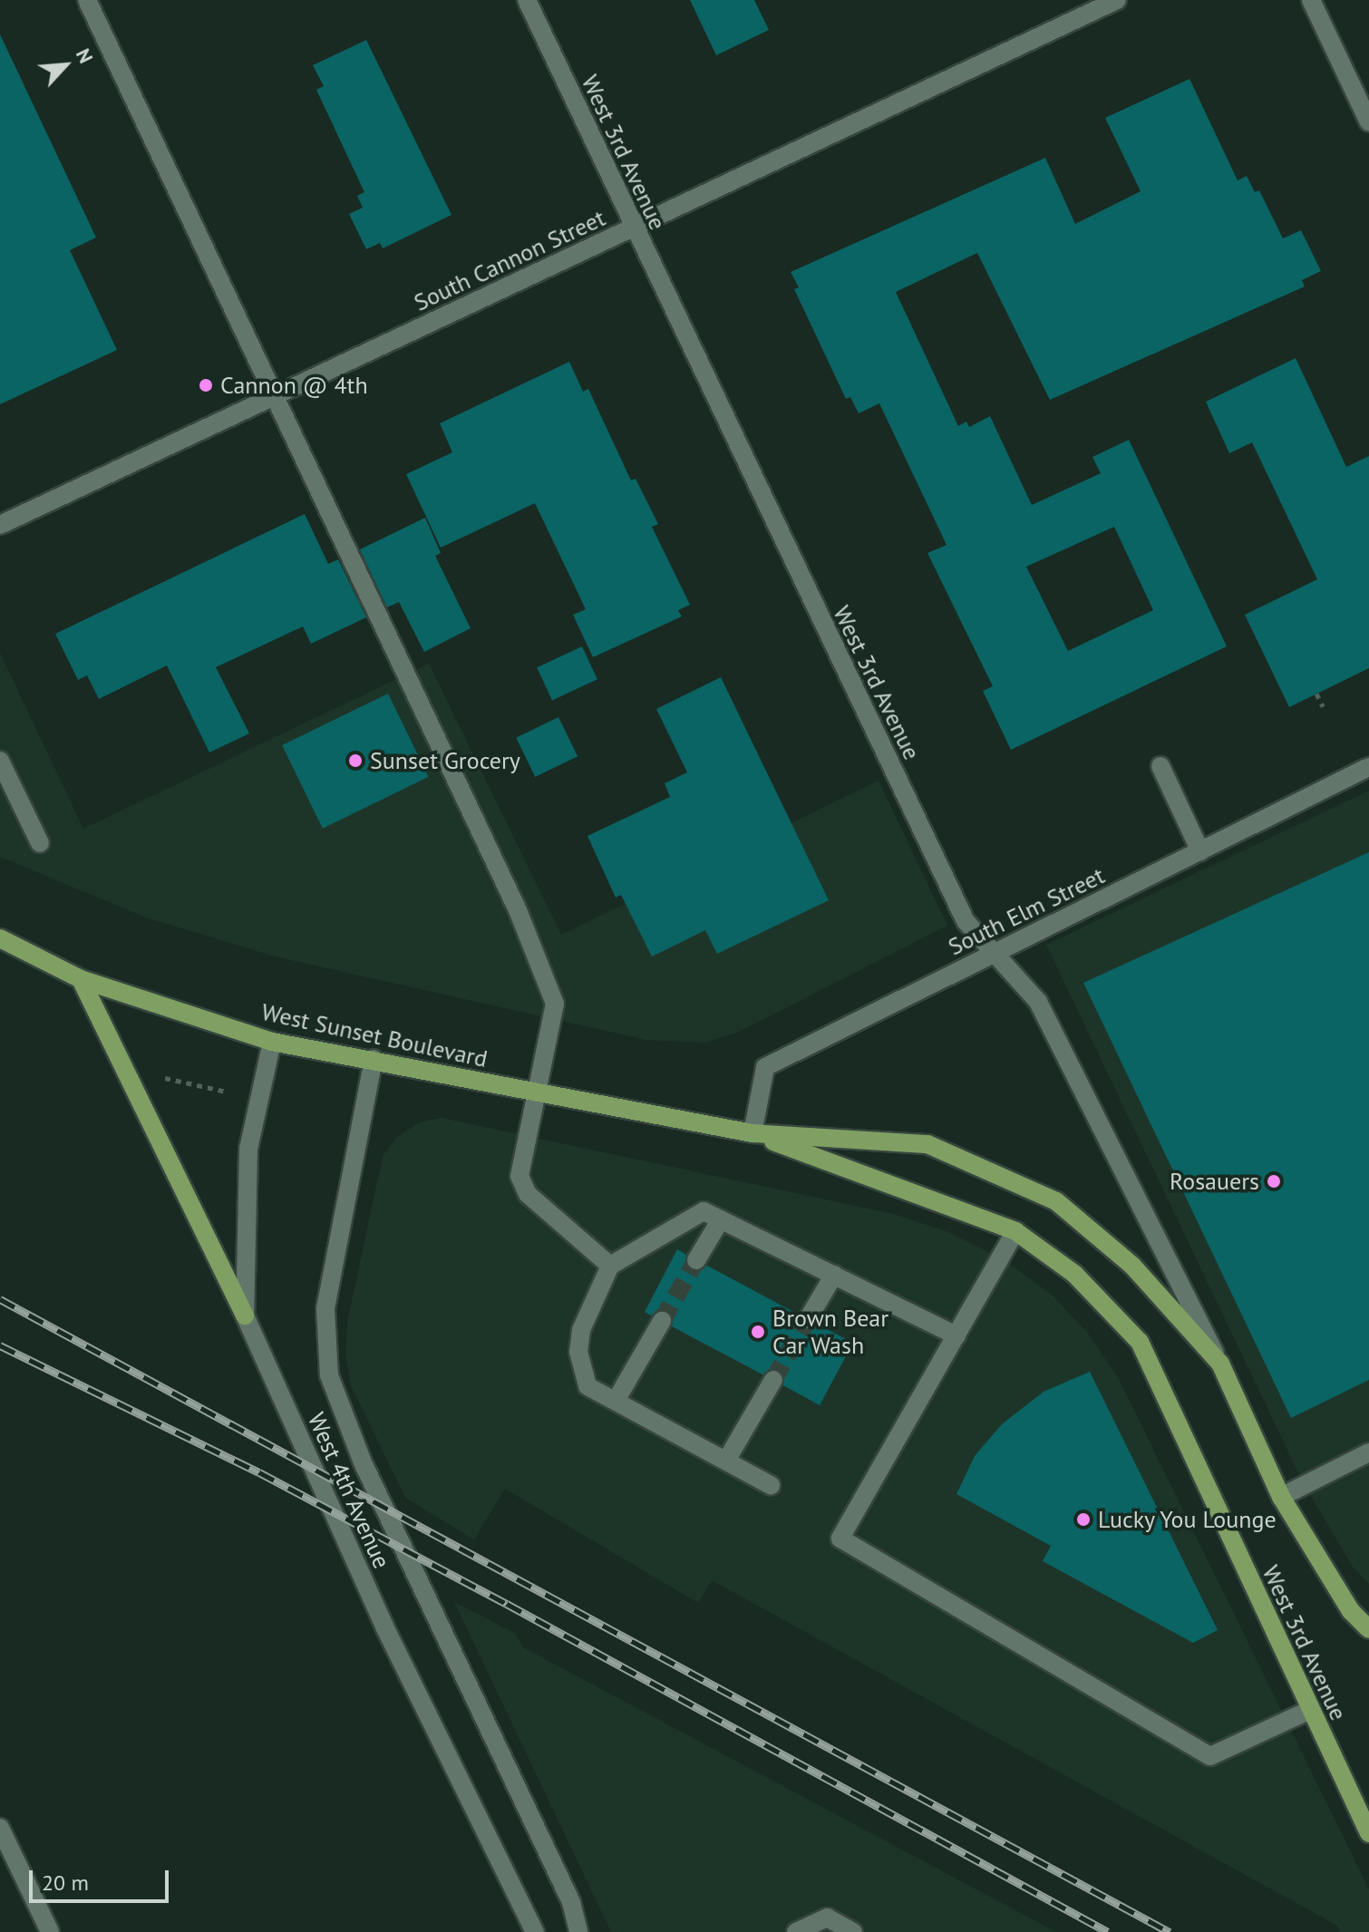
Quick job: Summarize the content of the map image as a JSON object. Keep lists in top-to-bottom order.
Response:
{
  "streets": {
    "main road": ["West 3rd Avenue", "West Sunset Boulevard"],
    "street": ["South Cannon Street", "South Elm Street", "West 4th Avenue"]
  },
  "crossings": [
    ["West 3rd Avenue", "South Cannon Street"],
    ["West 3rd Avenue", "South Elm Street"],
    ["West 3rd Avenue", "West Sunset Boulevard"],
    ["South Elm Street", "West Sunset Boulevard"],
    ["West Sunset Boulevard", "West 4th Avenue"]
  ],
  "places": [
    "Cannon @ 4th",
    "Sunset Grocery",
    "Rosauers",
    "Brown Bear Car Wash",
    "Lucky You Lounge"
  ],
  "scale_bar": "20 m",
  "north": "top right"
}
